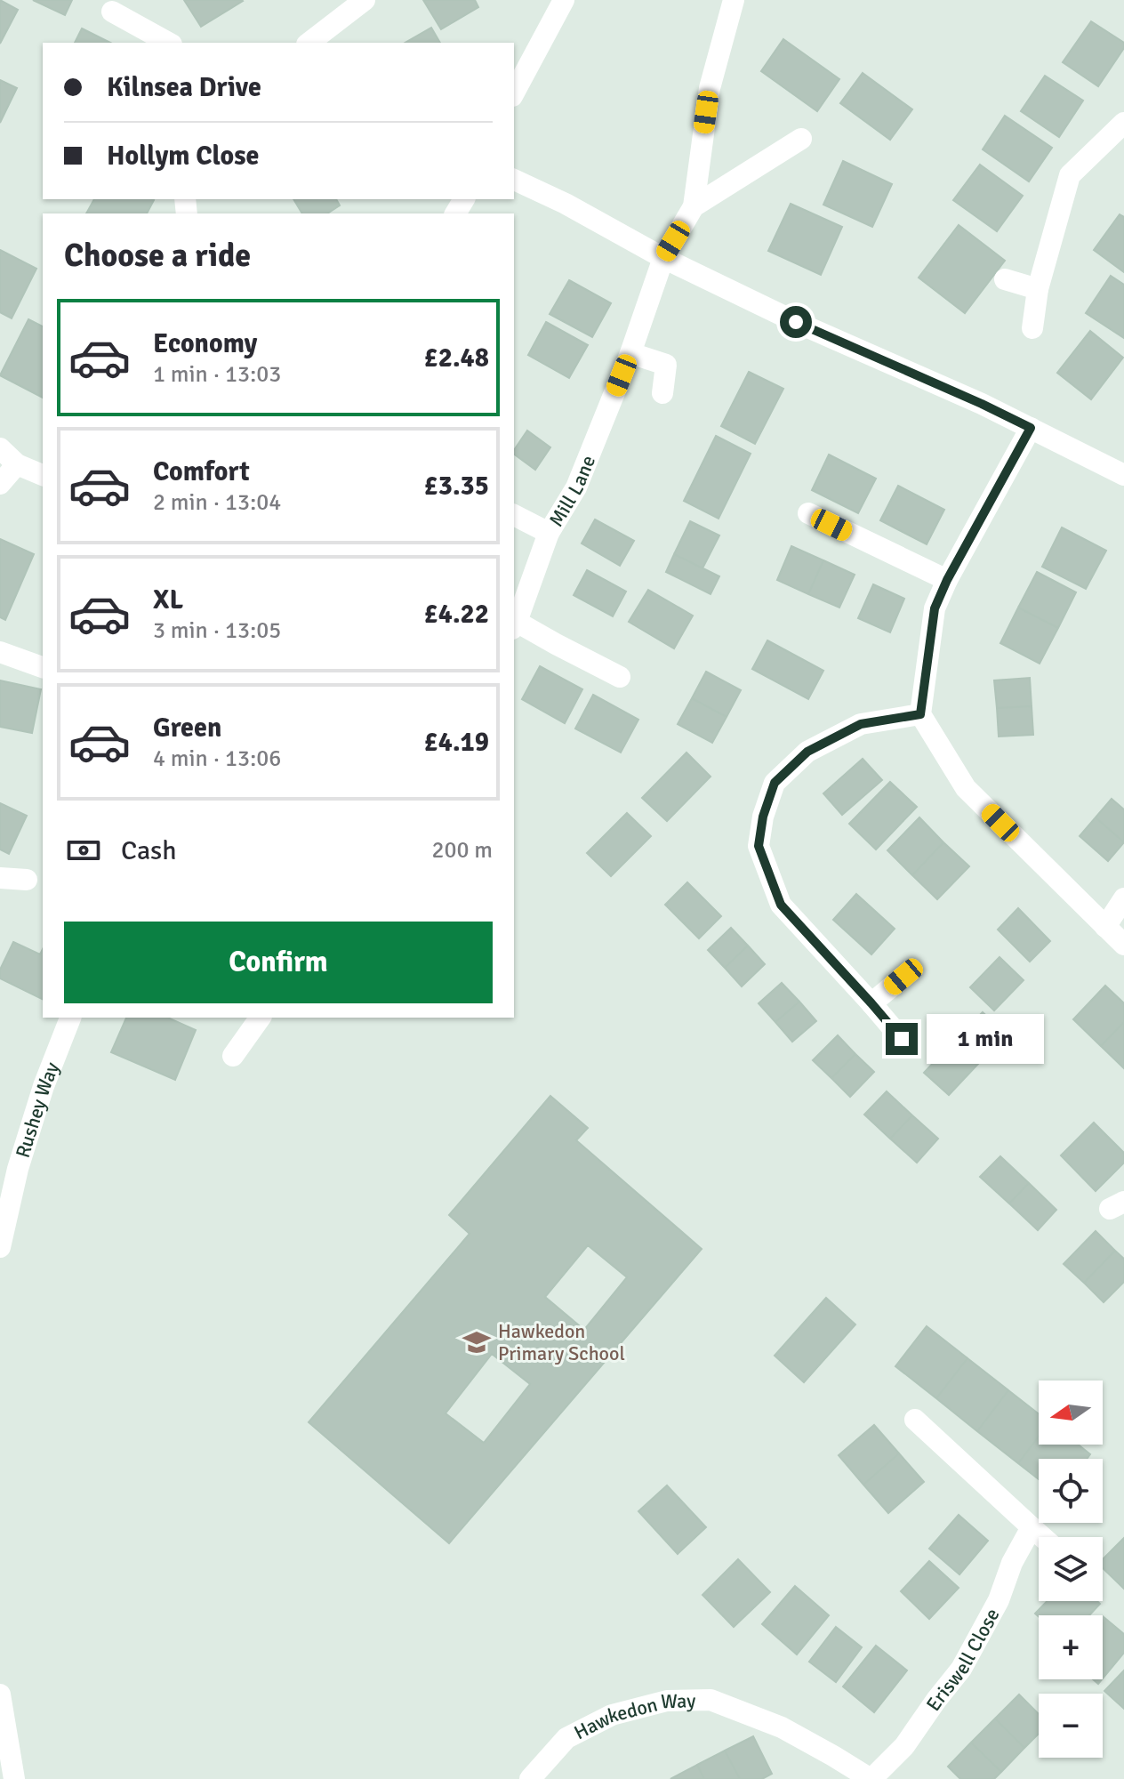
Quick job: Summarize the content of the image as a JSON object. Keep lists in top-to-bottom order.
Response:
{
  "streets": {
    "street": [
      "Mill Lane",
      "Rushey Way",
      "Eriswell Close",
      "Hawkedon Way"
    ]
  },
  "crossings": [
    ["Eriswell Close", "Hawkedon Way"]
  ],
  "places": {
    "school or university": ["Hawkedon Primary School"]
  },
  "north": "left",
  "page": {
    "banner": ["Kilnsea Drive", "Hollym Close"],
    "heading": "Choose a ride",
    "list": [
      {
        "name": "Economy",
        "note": "1 min · 13:03",
        "value": "£2.48"
      },
      {
        "name": "Comfort",
        "note": "2 min · 13:04",
        "value": "£3.35"
      },
      {
        "name": "XL",
        "note": "3 min · 13:05",
        "value": "£4.22"
      },
      {
        "name": "Green",
        "note": "4 min · 13:06",
        "value": "£4.19"
      }
    ],
    "pay": ["Cash", "200 m"],
    "buttons": "Confirm",
    "bubble": "1 min",
    "map_buttons": ["+", "−"]
  }
}
